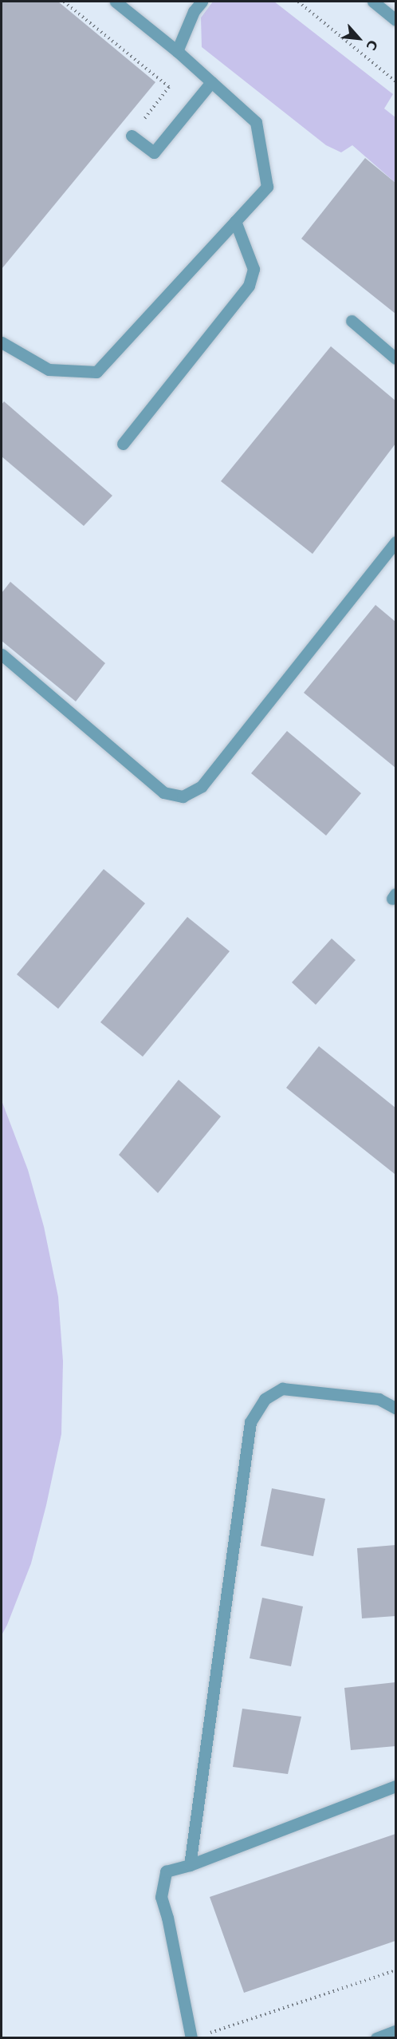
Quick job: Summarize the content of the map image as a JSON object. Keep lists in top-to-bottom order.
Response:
{
  "north": "bottom right"
}
